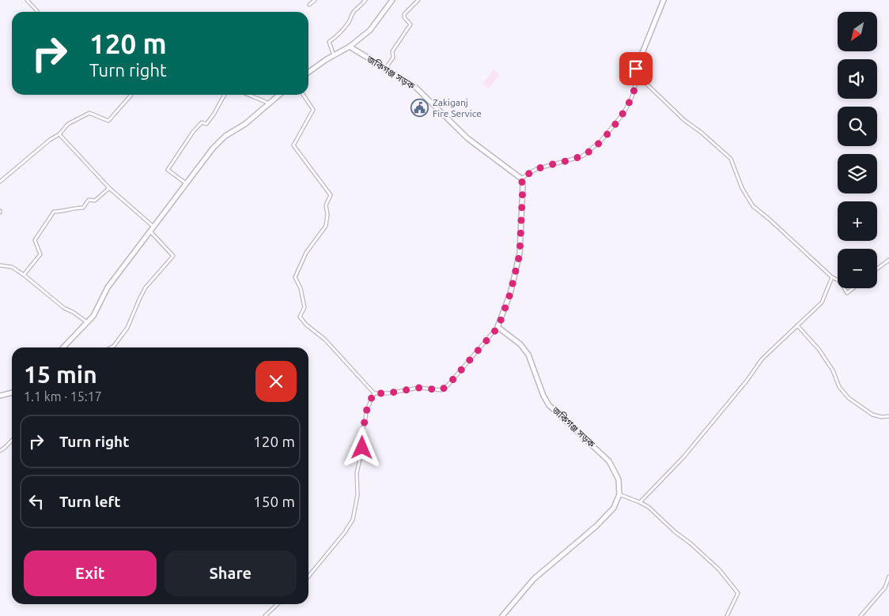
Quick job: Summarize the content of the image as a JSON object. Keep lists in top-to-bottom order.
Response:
{
  "streets": {
    "main road": ["জকিগঞ্জ সড়ক"]
  },
  "places": {
    "public building": ["Zakiganj Fire Service"]
  },
  "north": "bottom left",
  "page": {
    "map_buttons": ["+", "−"],
    "turn": ["120 m", "Turn right"],
    "heading": ["15 min", "1.1 km · 15:17"],
    "list": [
      {
        "name": "Turn right",
        "value": "120 m"
      },
      {
        "name": "Turn left",
        "value": "150 m"
      }
    ],
    "buttons": ["Exit", "Share"]
  }
}
